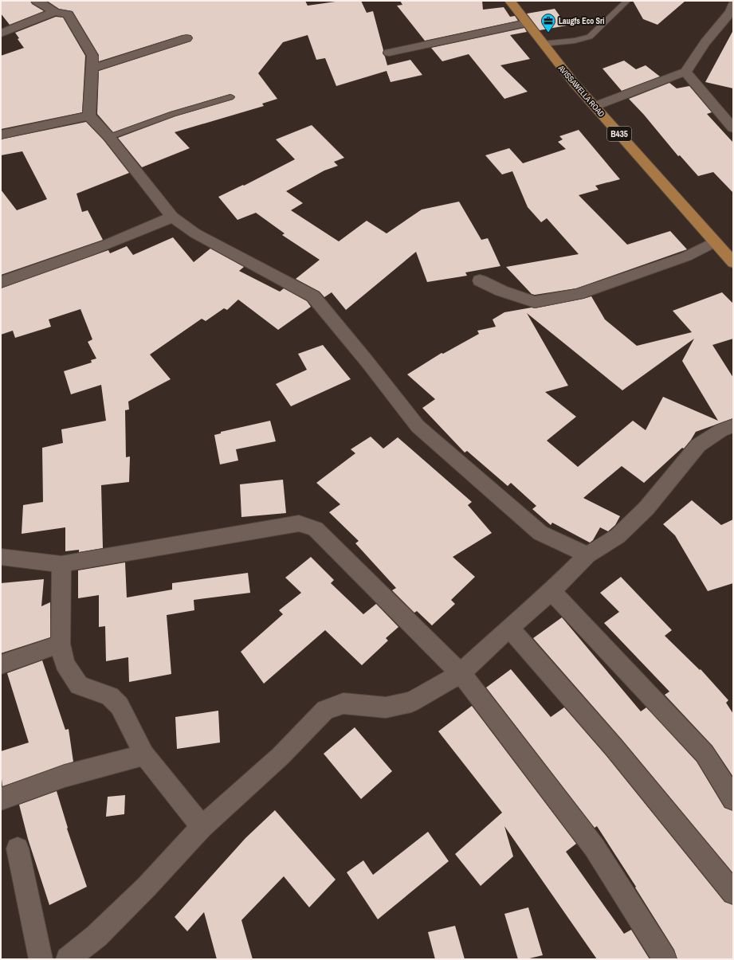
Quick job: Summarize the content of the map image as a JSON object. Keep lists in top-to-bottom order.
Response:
{
  "streets": {
    "main road": ["AVISSAWELLA ROAD", "B435"]
  },
  "places": {
    "office": ["Laugfs Eco Sri"]
  }
}
